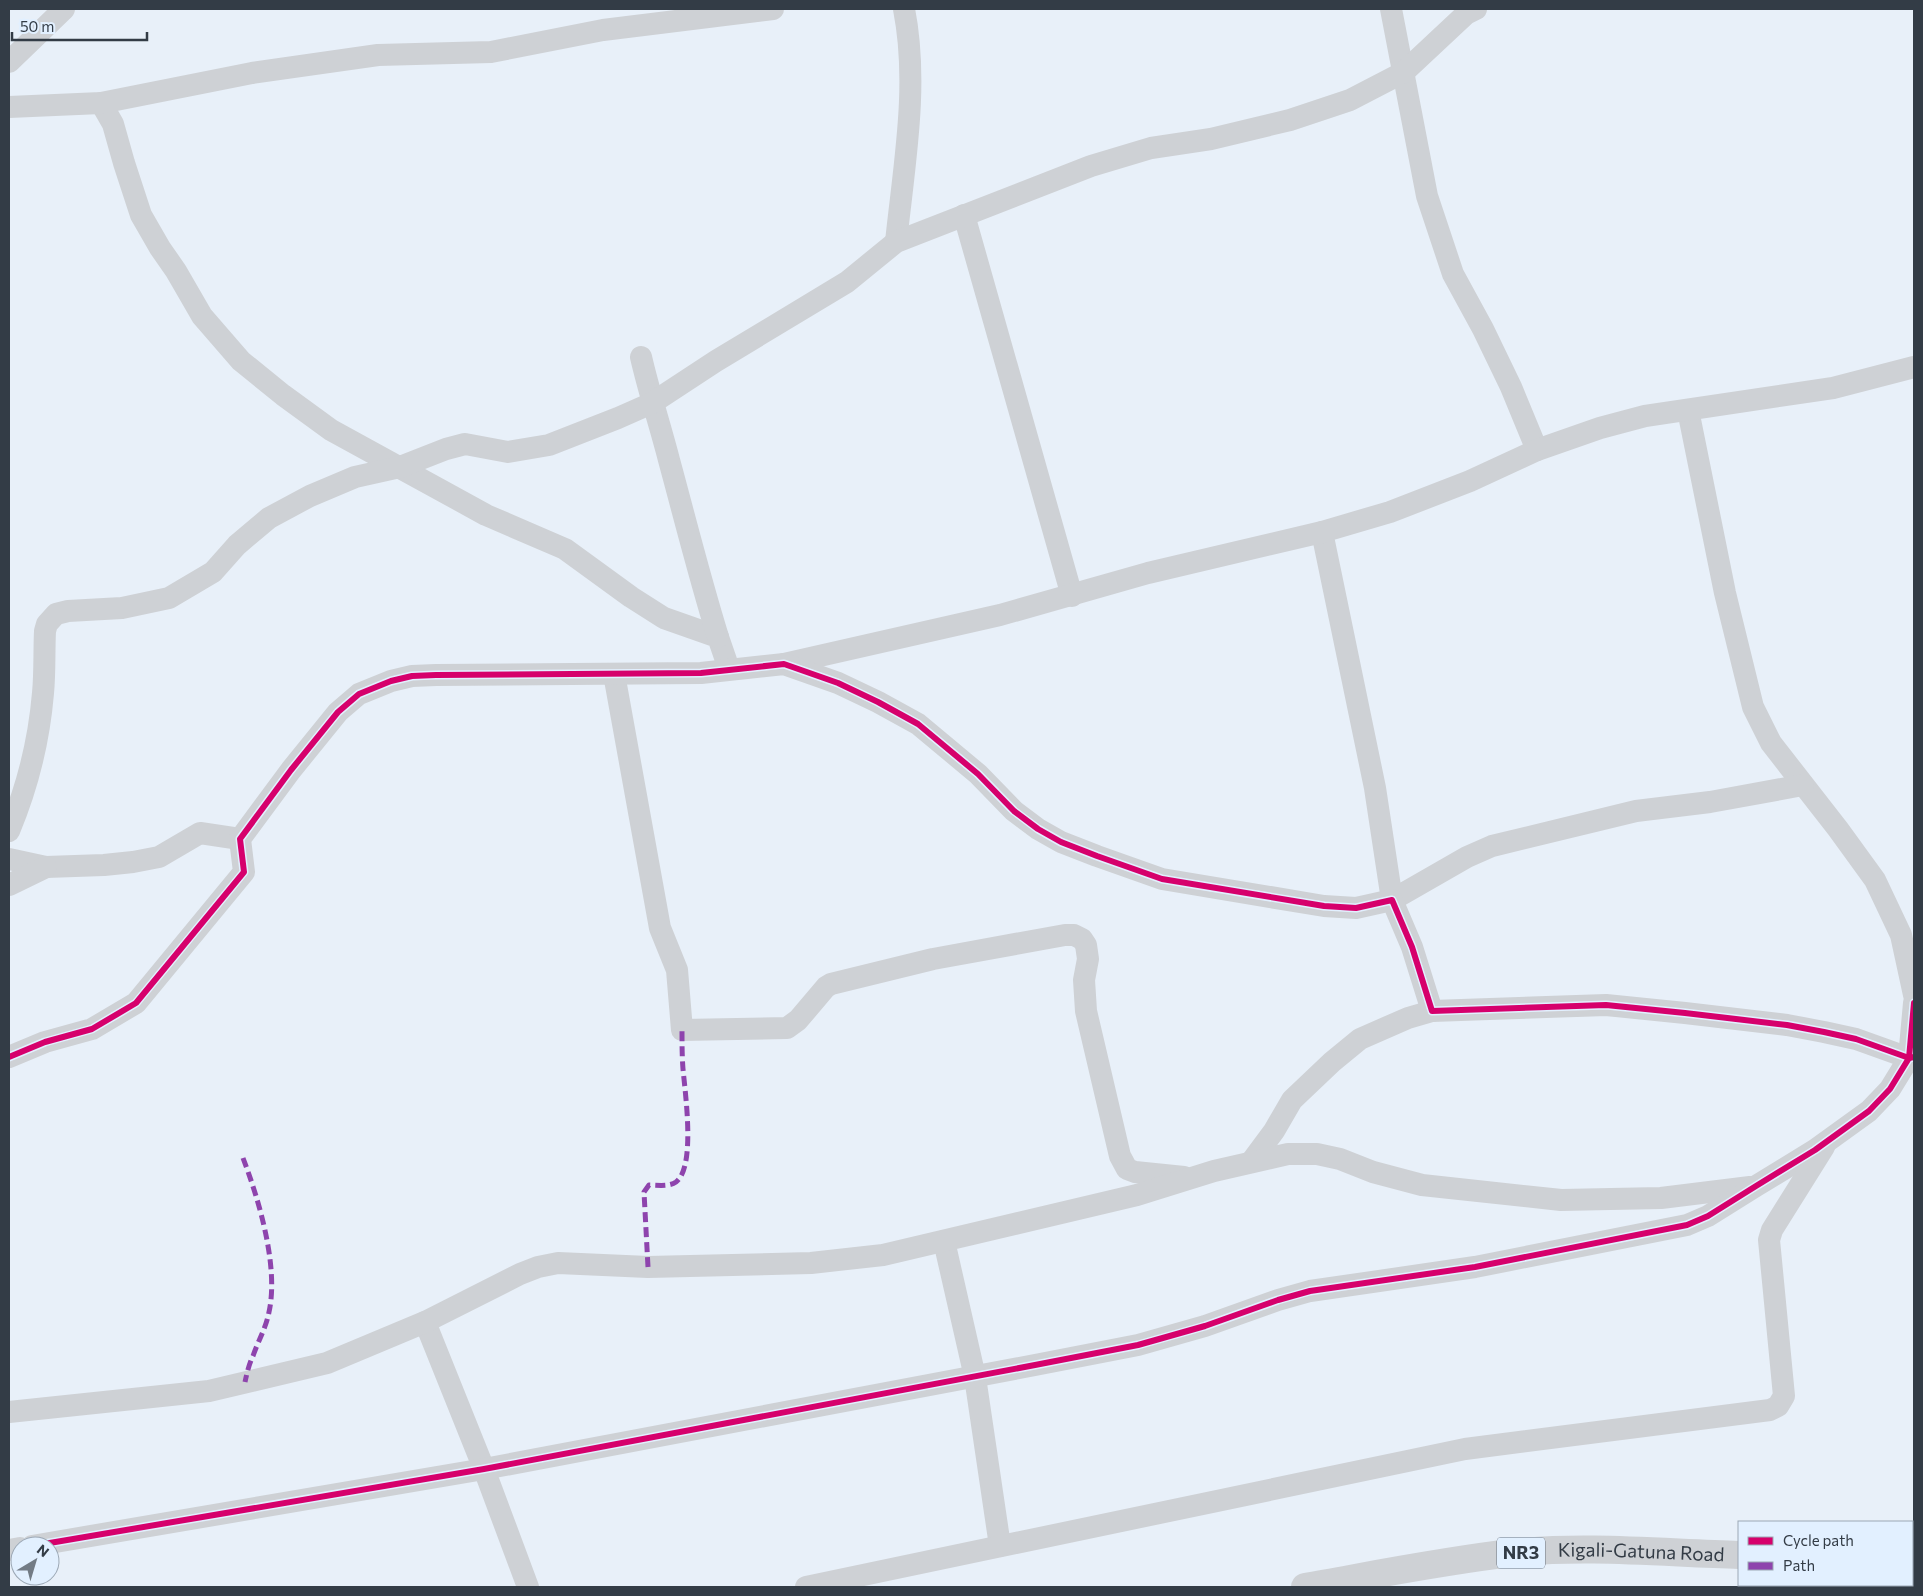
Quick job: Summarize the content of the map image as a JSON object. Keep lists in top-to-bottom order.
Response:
{
  "streets": {
    "highway": ["NR3", "Kigali-Gatuna Road"]
  },
  "legend": ["Cycle path", "Path"],
  "scale_bar": "50 m",
  "north": "top right"
}
